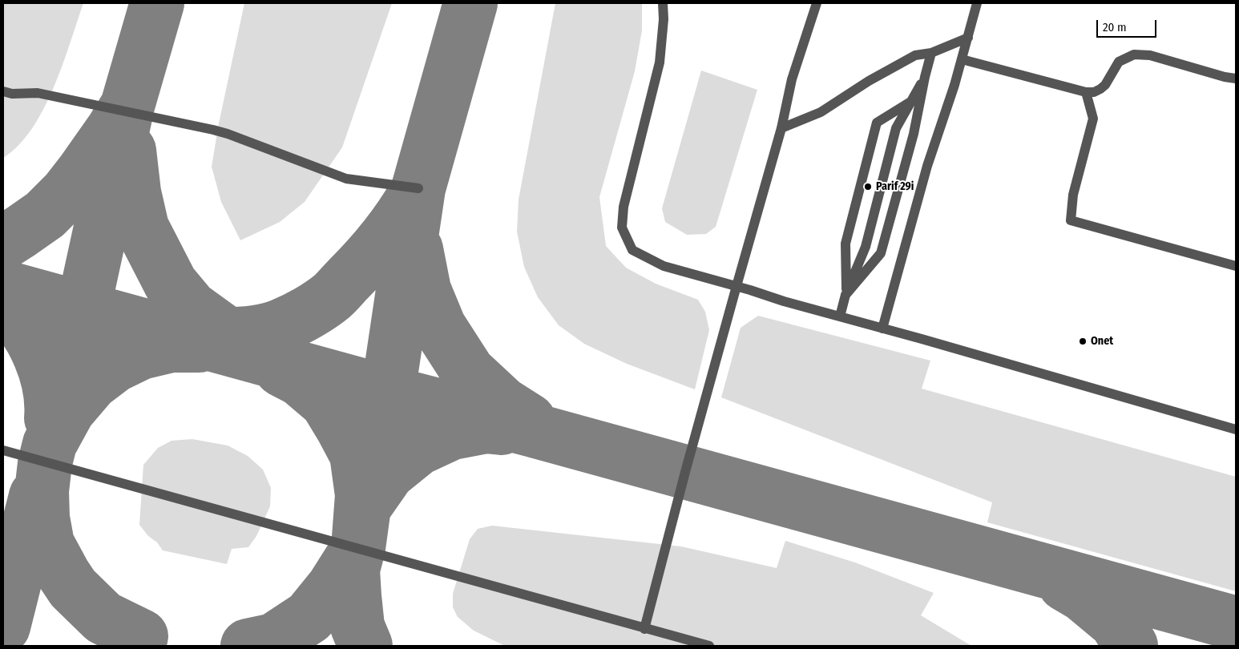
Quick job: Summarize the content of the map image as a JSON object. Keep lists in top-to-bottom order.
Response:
{
  "places": ["Parif 29i", "Onet"],
  "scale_bar": "20 m"
}
